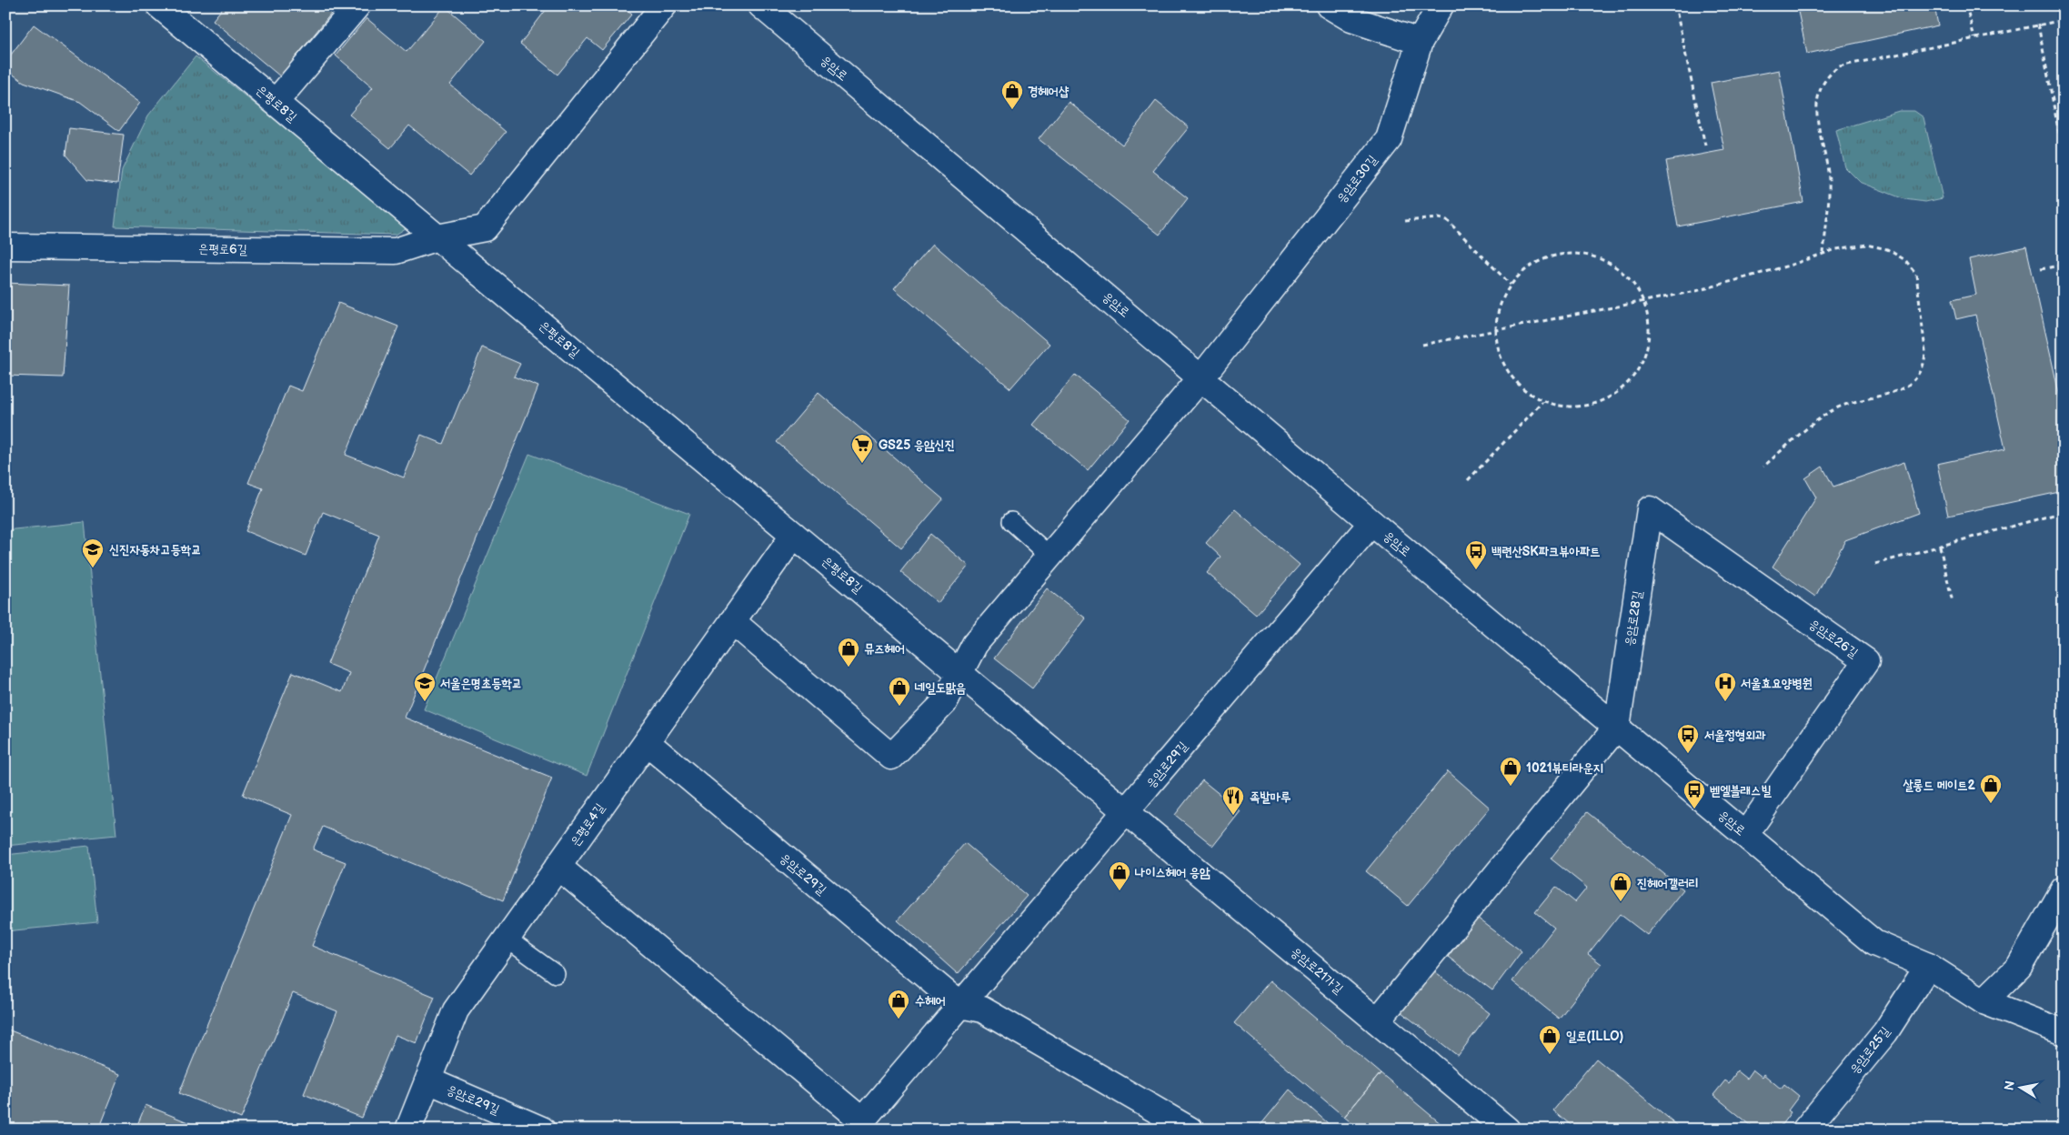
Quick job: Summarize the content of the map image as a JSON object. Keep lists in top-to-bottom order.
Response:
{
  "streets": {
    "street": [
      "응암로",
      "은평로8길",
      "응암로30길",
      "은평로6길",
      "응암로28길",
      "응암로26길",
      "응암로29길",
      "은평로4길",
      "응암로21가길",
      "응암로25길"
    ]
  },
  "crossings": [
    ["응암로", "응암로30길"],
    ["응암로", "응암로28길"],
    ["응암로", "응암로26길"],
    ["응암로", "응암로29길"],
    ["응암로", "응암로25길"],
    ["은평로8길", "응암로30길"],
    ["은평로8길", "은평로6길"],
    ["은평로8길", "응암로29길"],
    ["은평로8길", "은평로4길"],
    ["은평로8길", "응암로21가길"],
    ["응암로28길", "응암로26길"],
    ["응암로29길", "은평로4길"],
    ["응암로29길", "응암로21가길"]
  ],
  "places": {
    "shop": [
      "경헤어샵",
      "뮤즈헤어",
      "네일도맑음",
      "1021뷰티라운지",
      "살롱드 메이트2",
      "나이스헤어 응암",
      "진헤어갤러리",
      "수헤어",
      "일로(ILLO)"
    ],
    "supermarket": ["GS25 응암신진"],
    "school or university": ["신진자동차고등학교", "서울은명초등학교"],
    "bus stop": ["백련산SK파크뷰아파트", "서울정형외과", "벧엘블래스빌"],
    "hospital": ["서울효요양병원"],
    "restaurant": ["족발마루"]
  },
  "north": "left"
}
